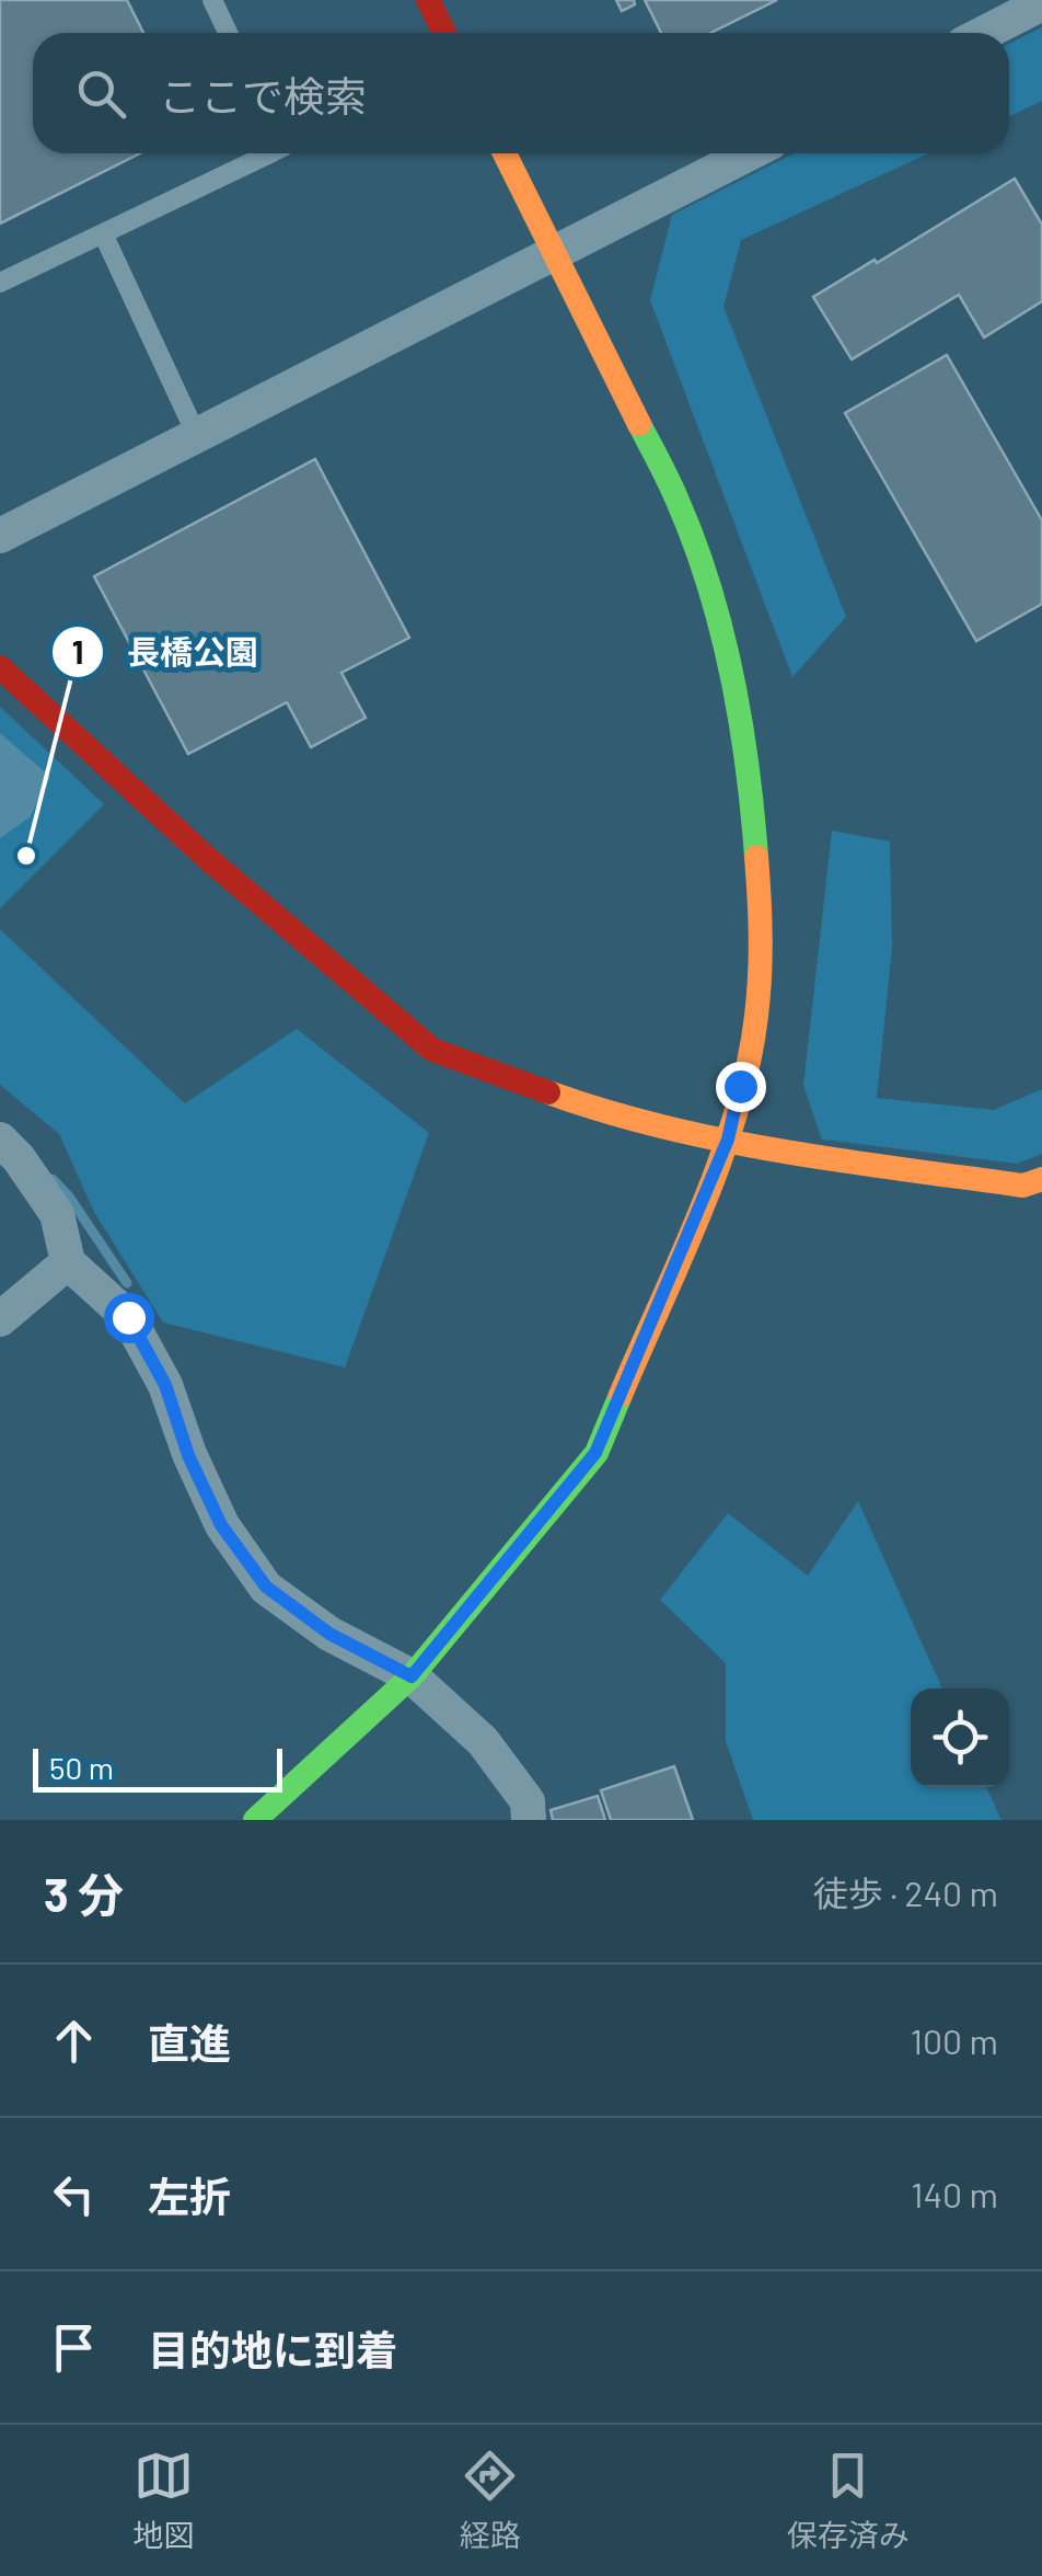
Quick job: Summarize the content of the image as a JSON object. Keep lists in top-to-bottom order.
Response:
{
  "places": ["長橋公園"],
  "scale_bar": "50 m",
  "page": {
    "search": "ここで検索",
    "scale": "50 m",
    "heading": ["3 分", "徒歩 · 240 m"],
    "list": [
      ["直進", "100 m"],
      ["左折", "140 m"],
      "目的地に到着"
    ],
    "nav": ["地図", "経路", "保存済み"]
  }
}
